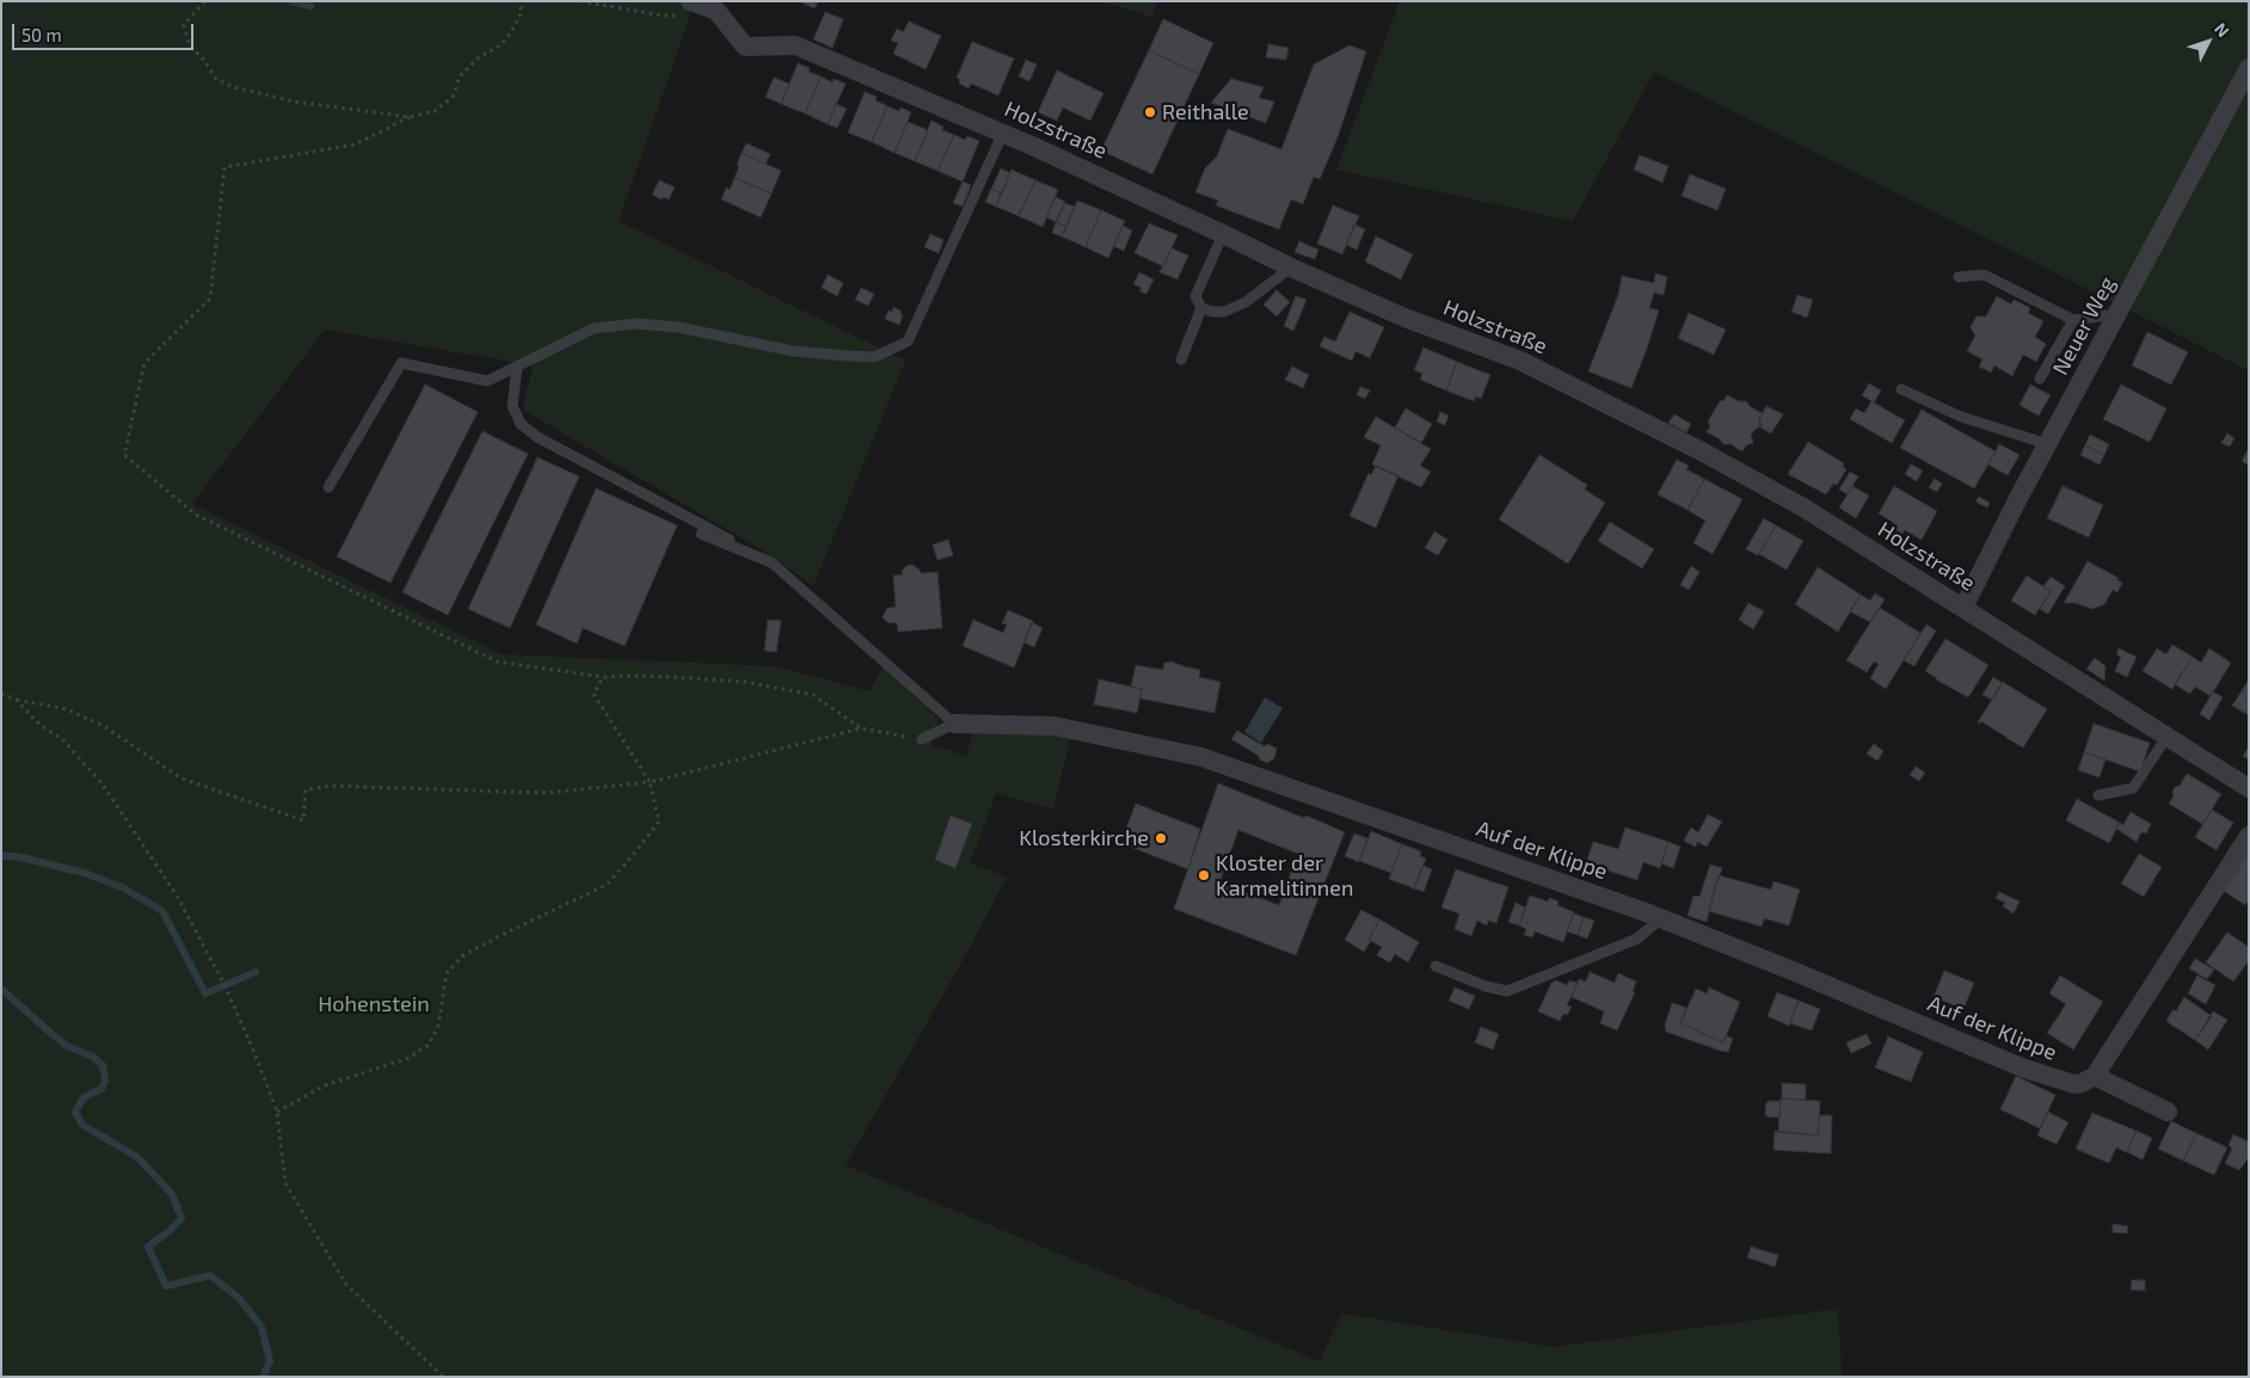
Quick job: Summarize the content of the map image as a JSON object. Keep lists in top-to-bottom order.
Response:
{
  "streets": {
    "street": ["Holzstraße", "Neuer Weg", "Auf der Klippe"]
  },
  "crossings": [
    ["Holzstraße", "Neuer Weg"]
  ],
  "parks": ["Hohenstein"],
  "places": ["Reithalle", "Klosterkirche", "Kloster der Karmelitinnen"],
  "scale_bar": "50 m",
  "north": "top right"
}
